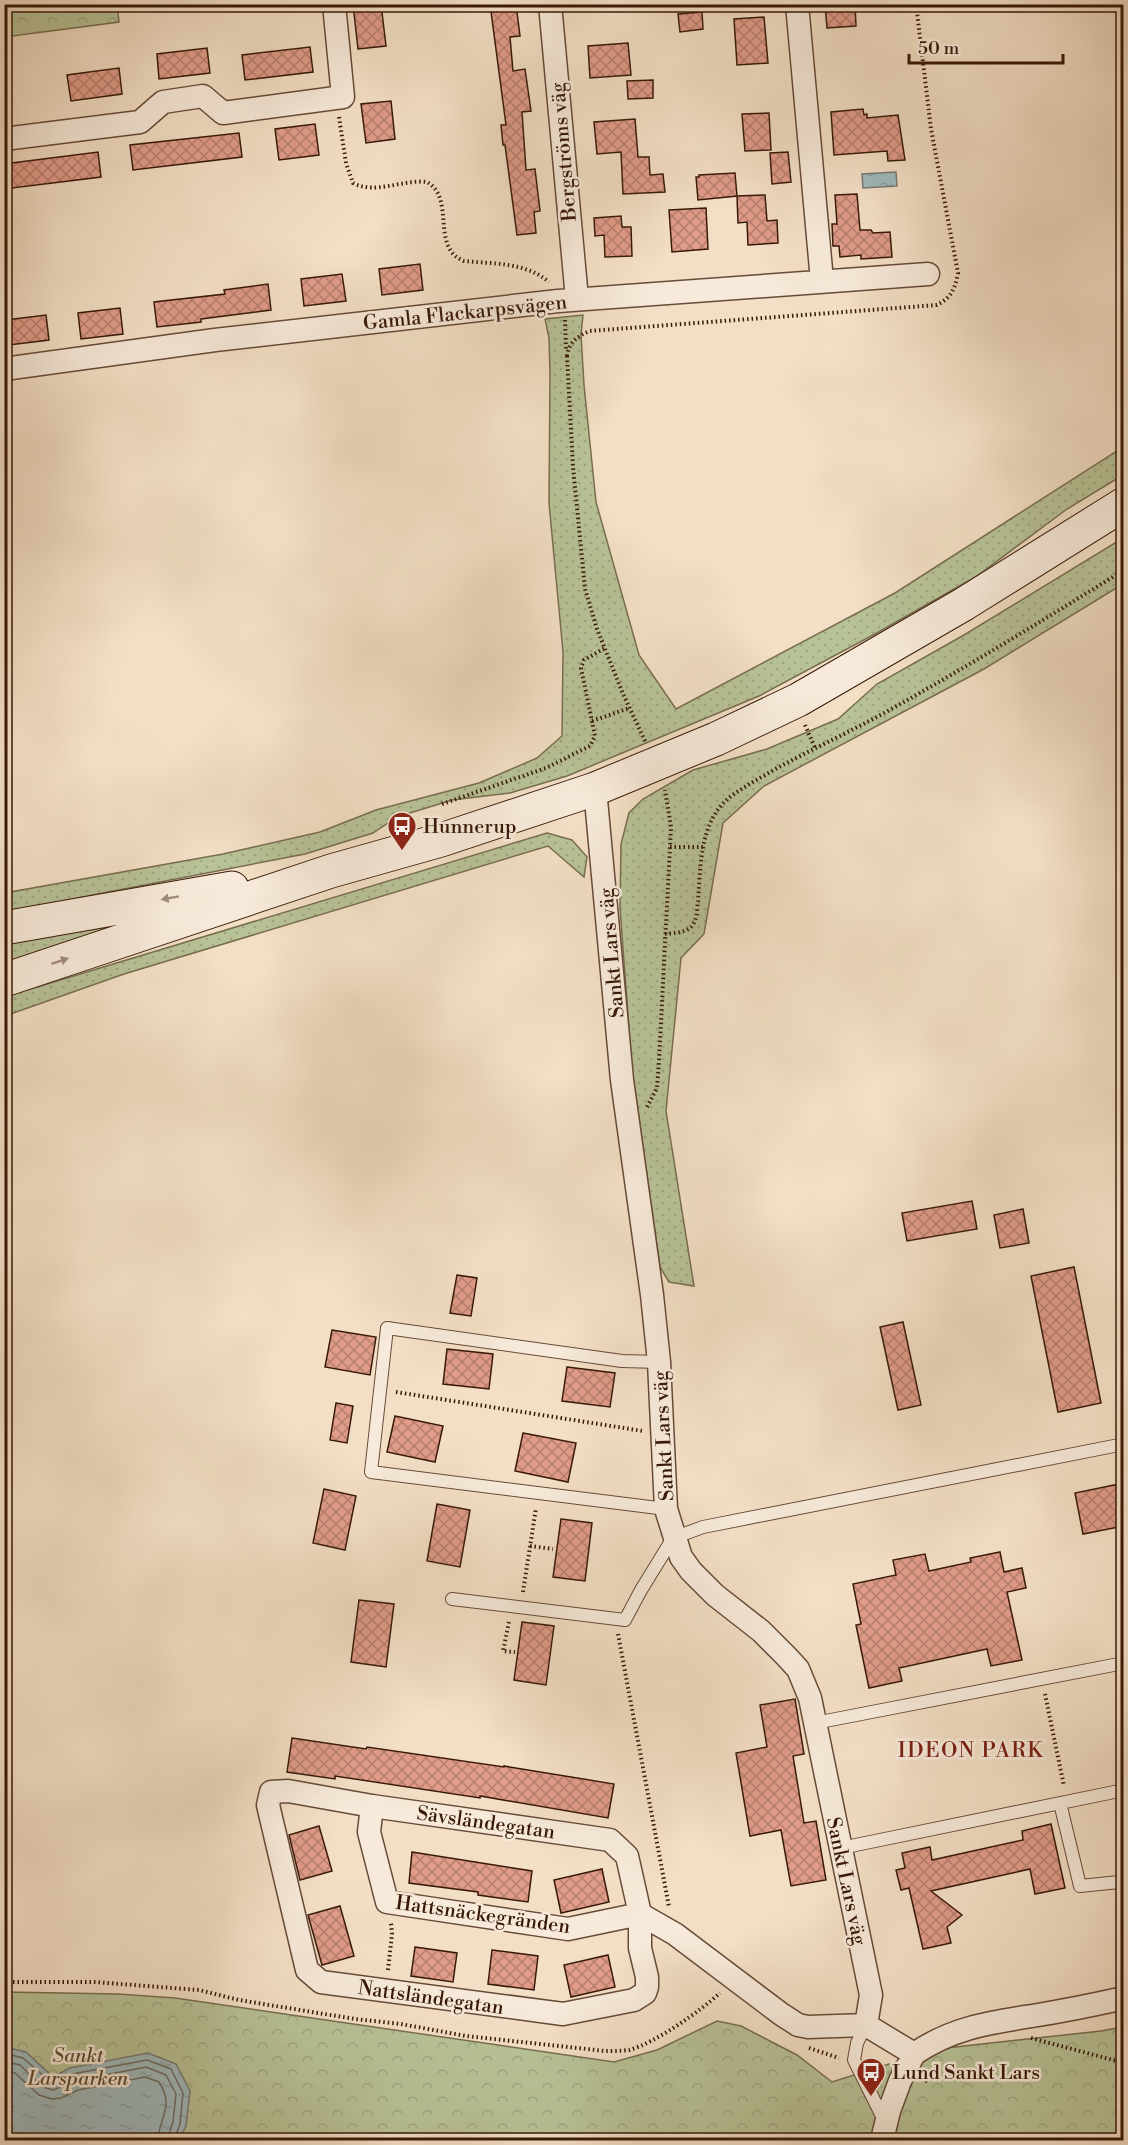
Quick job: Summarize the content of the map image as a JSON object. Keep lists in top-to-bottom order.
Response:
{
  "streets": {
    "street": [
      "Bergströms väg",
      "Gamla Flackarpsvägen",
      "Sankt Lars väg",
      "Sävsländegatan",
      "Hattsnäckegränden",
      "Nattsländegatan"
    ]
  },
  "crossings": [
    ["Bergströms väg", "Gamla Flackarpsvägen"],
    ["Sävsländegatan", "Hattsnäckegränden"],
    ["Sävsländegatan", "Nattsländegatan"],
    ["Hattsnäckegränden", "Nattsländegatan"]
  ],
  "districts": ["IDEON PARK"],
  "parks": ["Sankt Larsparken"],
  "places": {
    "bus stop": ["Hunnerup", "Lund Sankt Lars"]
  },
  "scale_bar": "50 m"
}
